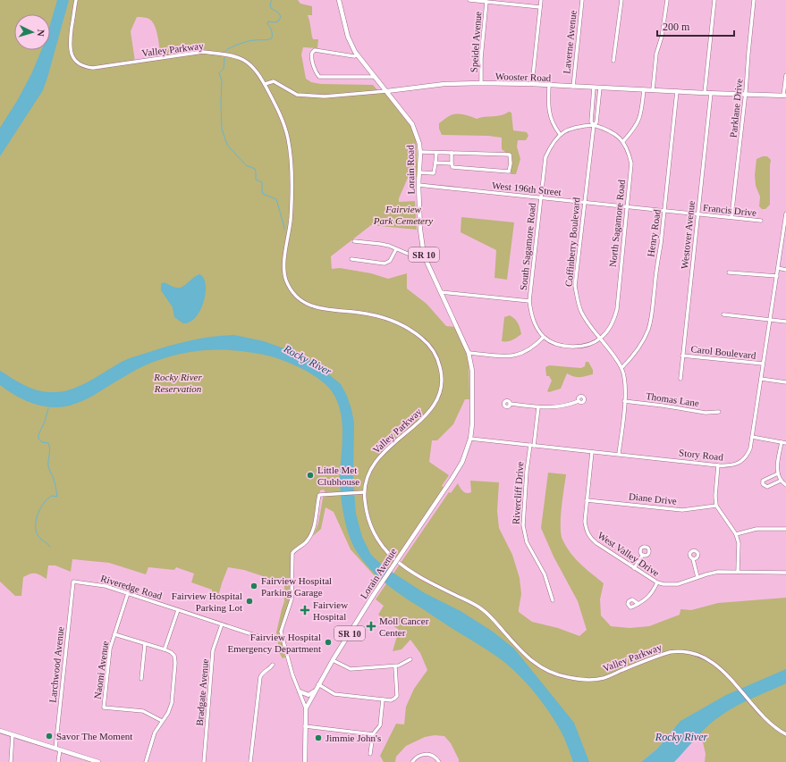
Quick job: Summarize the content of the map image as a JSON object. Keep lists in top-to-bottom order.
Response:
{
  "streets": {
    "main road": [
      "Wooster Road",
      "Lorain Road",
      "SR 10",
      "Lorain Avenue"
    ],
    "street": [
      "Speidel Avenue",
      "Laverne Avenue",
      "Valley Parkway",
      "Parklane Drive",
      "West 196th Street",
      "Francis Drive",
      "North Sagamore Road",
      "Henry Road",
      "Westover Avenue",
      "Coffinberry Boulevard",
      "South Sagamore Road",
      "Carol Boulevard",
      "Thomas Lane",
      "Story Road",
      "Rivercliff Drive",
      "Diane Drive",
      "West Valley Drive",
      "Riveredge Road",
      "Larchwood Avenue",
      "Naomi Avenue",
      "Bradgate Avenue"
    ]
  },
  "crossings": [
    ["Speidel Avenue", "Wooster Road"],
    ["Laverne Avenue", "Wooster Road"],
    ["Valley Parkway", "Wooster Road"],
    ["Wooster Road", "Parklane Drive"],
    ["Wooster Road", "Lorain Road"],
    ["Wooster Road", "Henry Road"],
    ["Wooster Road", "Westover Avenue"],
    ["Wooster Road", "Coffinberry Boulevard"],
    ["Parklane Drive", "Francis Drive"],
    ["Lorain Road", "West 196th Street"],
    ["Lorain Road", "Story Road"],
    ["Lorain Road", "Lorain Avenue"],
    ["West 196th Street", "Francis Drive"],
    ["West 196th Street", "North Sagamore Road"],
    ["West 196th Street", "Henry Road"],
    ["West 196th Street", "Coffinberry Boulevard"],
    ["West 196th Street", "South Sagamore Road"],
    ["Francis Drive", "Westover Avenue"],
    ["North Sagamore Road", "Coffinberry Boulevard"],
    ["North Sagamore Road", "South Sagamore Road"],
    ["Henry Road", "Coffinberry Boulevard"],
    ["Westover Avenue", "Carol Boulevard"],
    ["Coffinberry Boulevard", "South Sagamore Road"],
    ["Coffinberry Boulevard", "Thomas Lane"],
    ["Coffinberry Boulevard", "Story Road"],
    ["Carol Boulevard", "Story Road"],
    ["Story Road", "Rivercliff Drive"],
    ["Story Road", "West Valley Drive"],
    ["Diane Drive", "West Valley Drive"],
    ["Riveredge Road", "Larchwood Avenue"],
    ["Riveredge Road", "Naomi Avenue"],
    ["Riveredge Road", "Bradgate Avenue"]
  ],
  "water": ["Rocky River"],
  "parks": ["Fairview Park Cemetery", "Rocky River Reservation"],
  "places": {
    "other": [
      "Little Met Clubhouse",
      "Fairview Hospital Parking Garage",
      "Fairview Hospital Parking Lot",
      "Fairview Hospital Emergency Department",
      "Savor The Moment",
      "Jimmie John's"
    ],
    "health": ["Fairview Hospital", "Moll Cancer Center"]
  },
  "scale_bar": "200 m",
  "north": "right"
}
